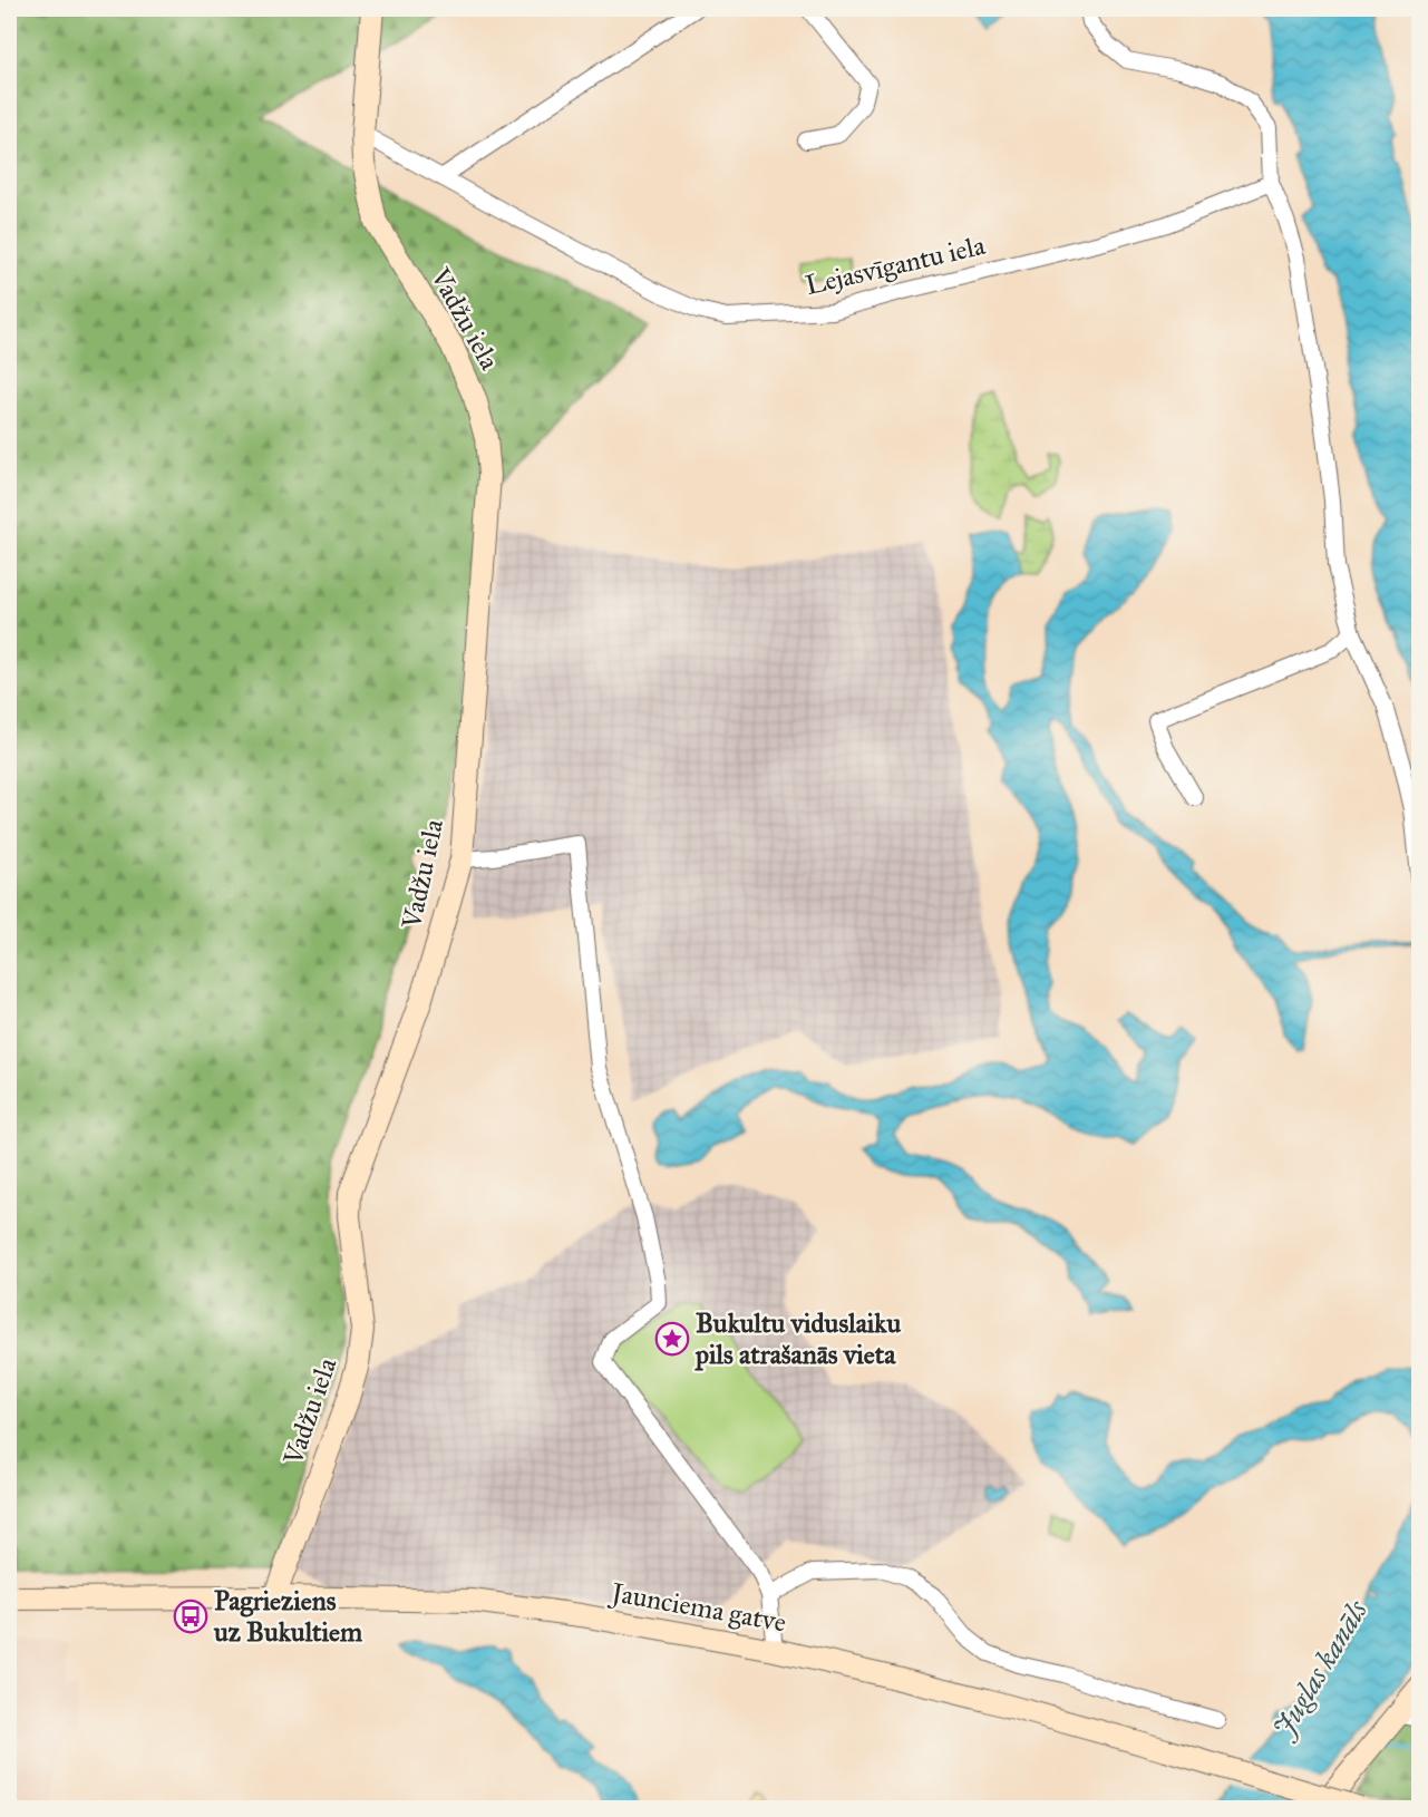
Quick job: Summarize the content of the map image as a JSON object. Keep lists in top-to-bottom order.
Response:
{
  "streets": {
    "street": ["Lejasvīgantu iela", "Vadžu iela", "Jaunciema gatve"]
  },
  "crossings": [
    ["Lejasvīgantu iela", "Vadžu iela"],
    ["Vadžu iela", "Jaunciema gatve"]
  ],
  "water": ["Juglas kanāls"],
  "places": {
    "place": ["Bukultu viduslaiku pils atrašanās vieta"],
    "bus stop": ["Pagrieziens uz Bukultiem"]
  }
}
